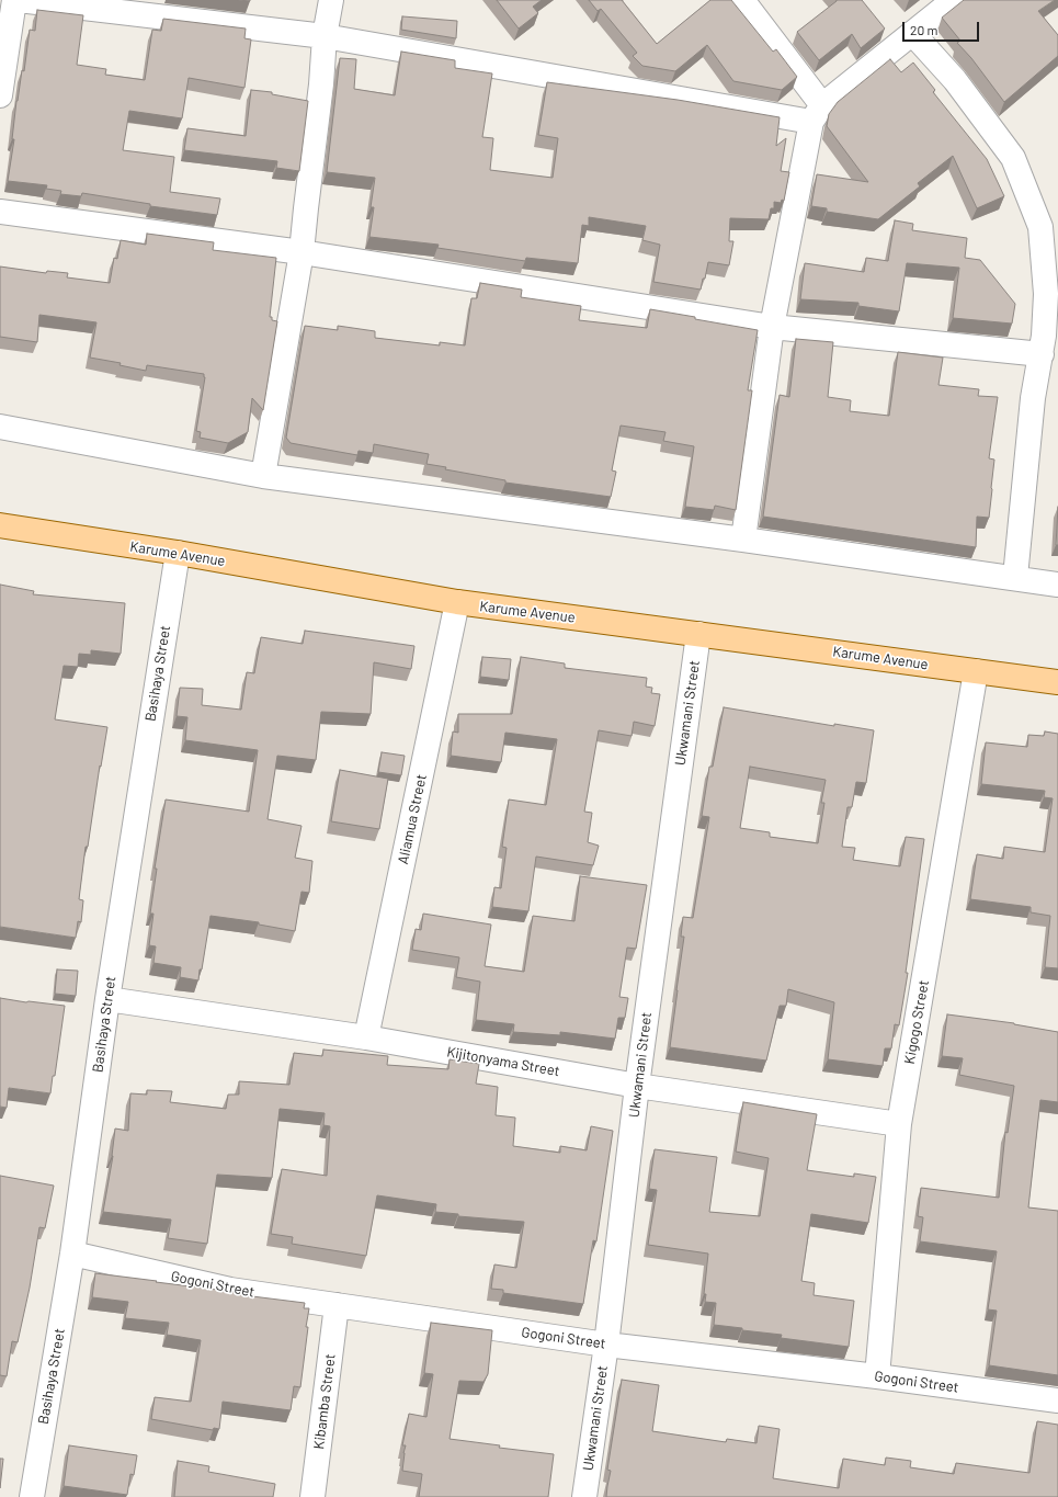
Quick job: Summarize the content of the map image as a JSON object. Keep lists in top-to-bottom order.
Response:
{
  "streets": {
    "main road": ["Karume Avenue"],
    "street": [
      "Basihaya Street",
      "Ukwamani Street",
      "Aliamua Street",
      "Kigogo Street",
      "Kijitonyama Street",
      "Gogoni Street",
      "Kibamba Street"
    ]
  },
  "crossings": [
    ["Karume Avenue", "Basihaya Street"],
    ["Karume Avenue", "Ukwamani Street"],
    ["Karume Avenue", "Aliamua Street"],
    ["Karume Avenue", "Kigogo Street"],
    ["Basihaya Street", "Kijitonyama Street"],
    ["Basihaya Street", "Gogoni Street"],
    ["Ukwamani Street", "Kijitonyama Street"],
    ["Ukwamani Street", "Gogoni Street"],
    ["Aliamua Street", "Kijitonyama Street"],
    ["Kigogo Street", "Kijitonyama Street"],
    ["Kigogo Street", "Gogoni Street"],
    ["Gogoni Street", "Kibamba Street"]
  ],
  "scale_bar": "20 m"
}
